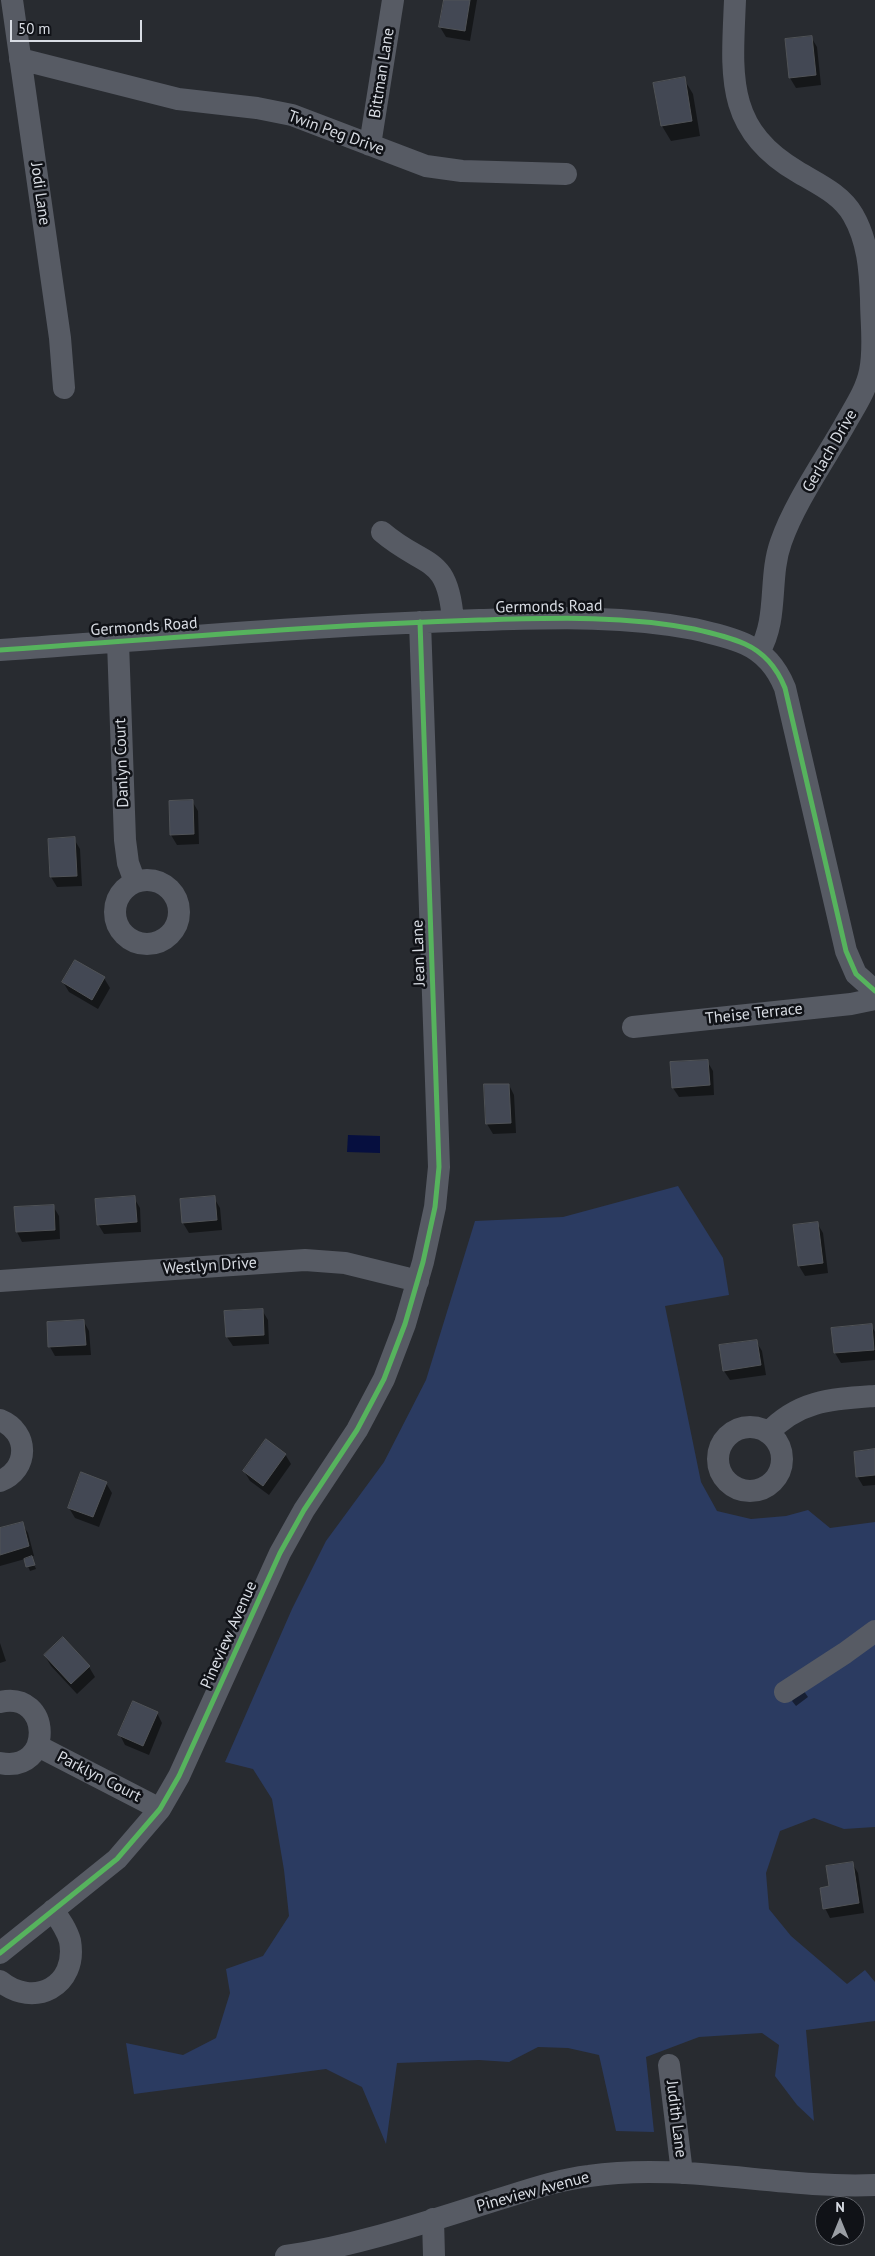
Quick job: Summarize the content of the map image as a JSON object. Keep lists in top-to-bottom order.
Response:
{
  "streets": {
    "street": [
      "Bittman Lane",
      "Twin Peg Drive",
      "Jodi Lane",
      "Gerlach Drive",
      "Germonds Road",
      "Danlyn Court",
      "Jean Lane",
      "Theise Terrace",
      "Westlyn Drive",
      "Pineview Avenue",
      "Parklyn Court",
      "Judith Lane"
    ]
  },
  "crossings": [
    ["Bittman Lane", "Twin Peg Drive"],
    ["Twin Peg Drive", "Jodi Lane"],
    ["Gerlach Drive", "Germonds Road"],
    ["Germonds Road", "Danlyn Court"],
    ["Germonds Road", "Jean Lane"],
    ["Jean Lane", "Westlyn Drive"],
    ["Jean Lane", "Pineview Avenue"],
    ["Westlyn Drive", "Pineview Avenue"],
    ["Pineview Avenue", "Parklyn Court"],
    ["Pineview Avenue", "Judith Lane"]
  ],
  "scale_bar": "50 m",
  "north": "top"
}
